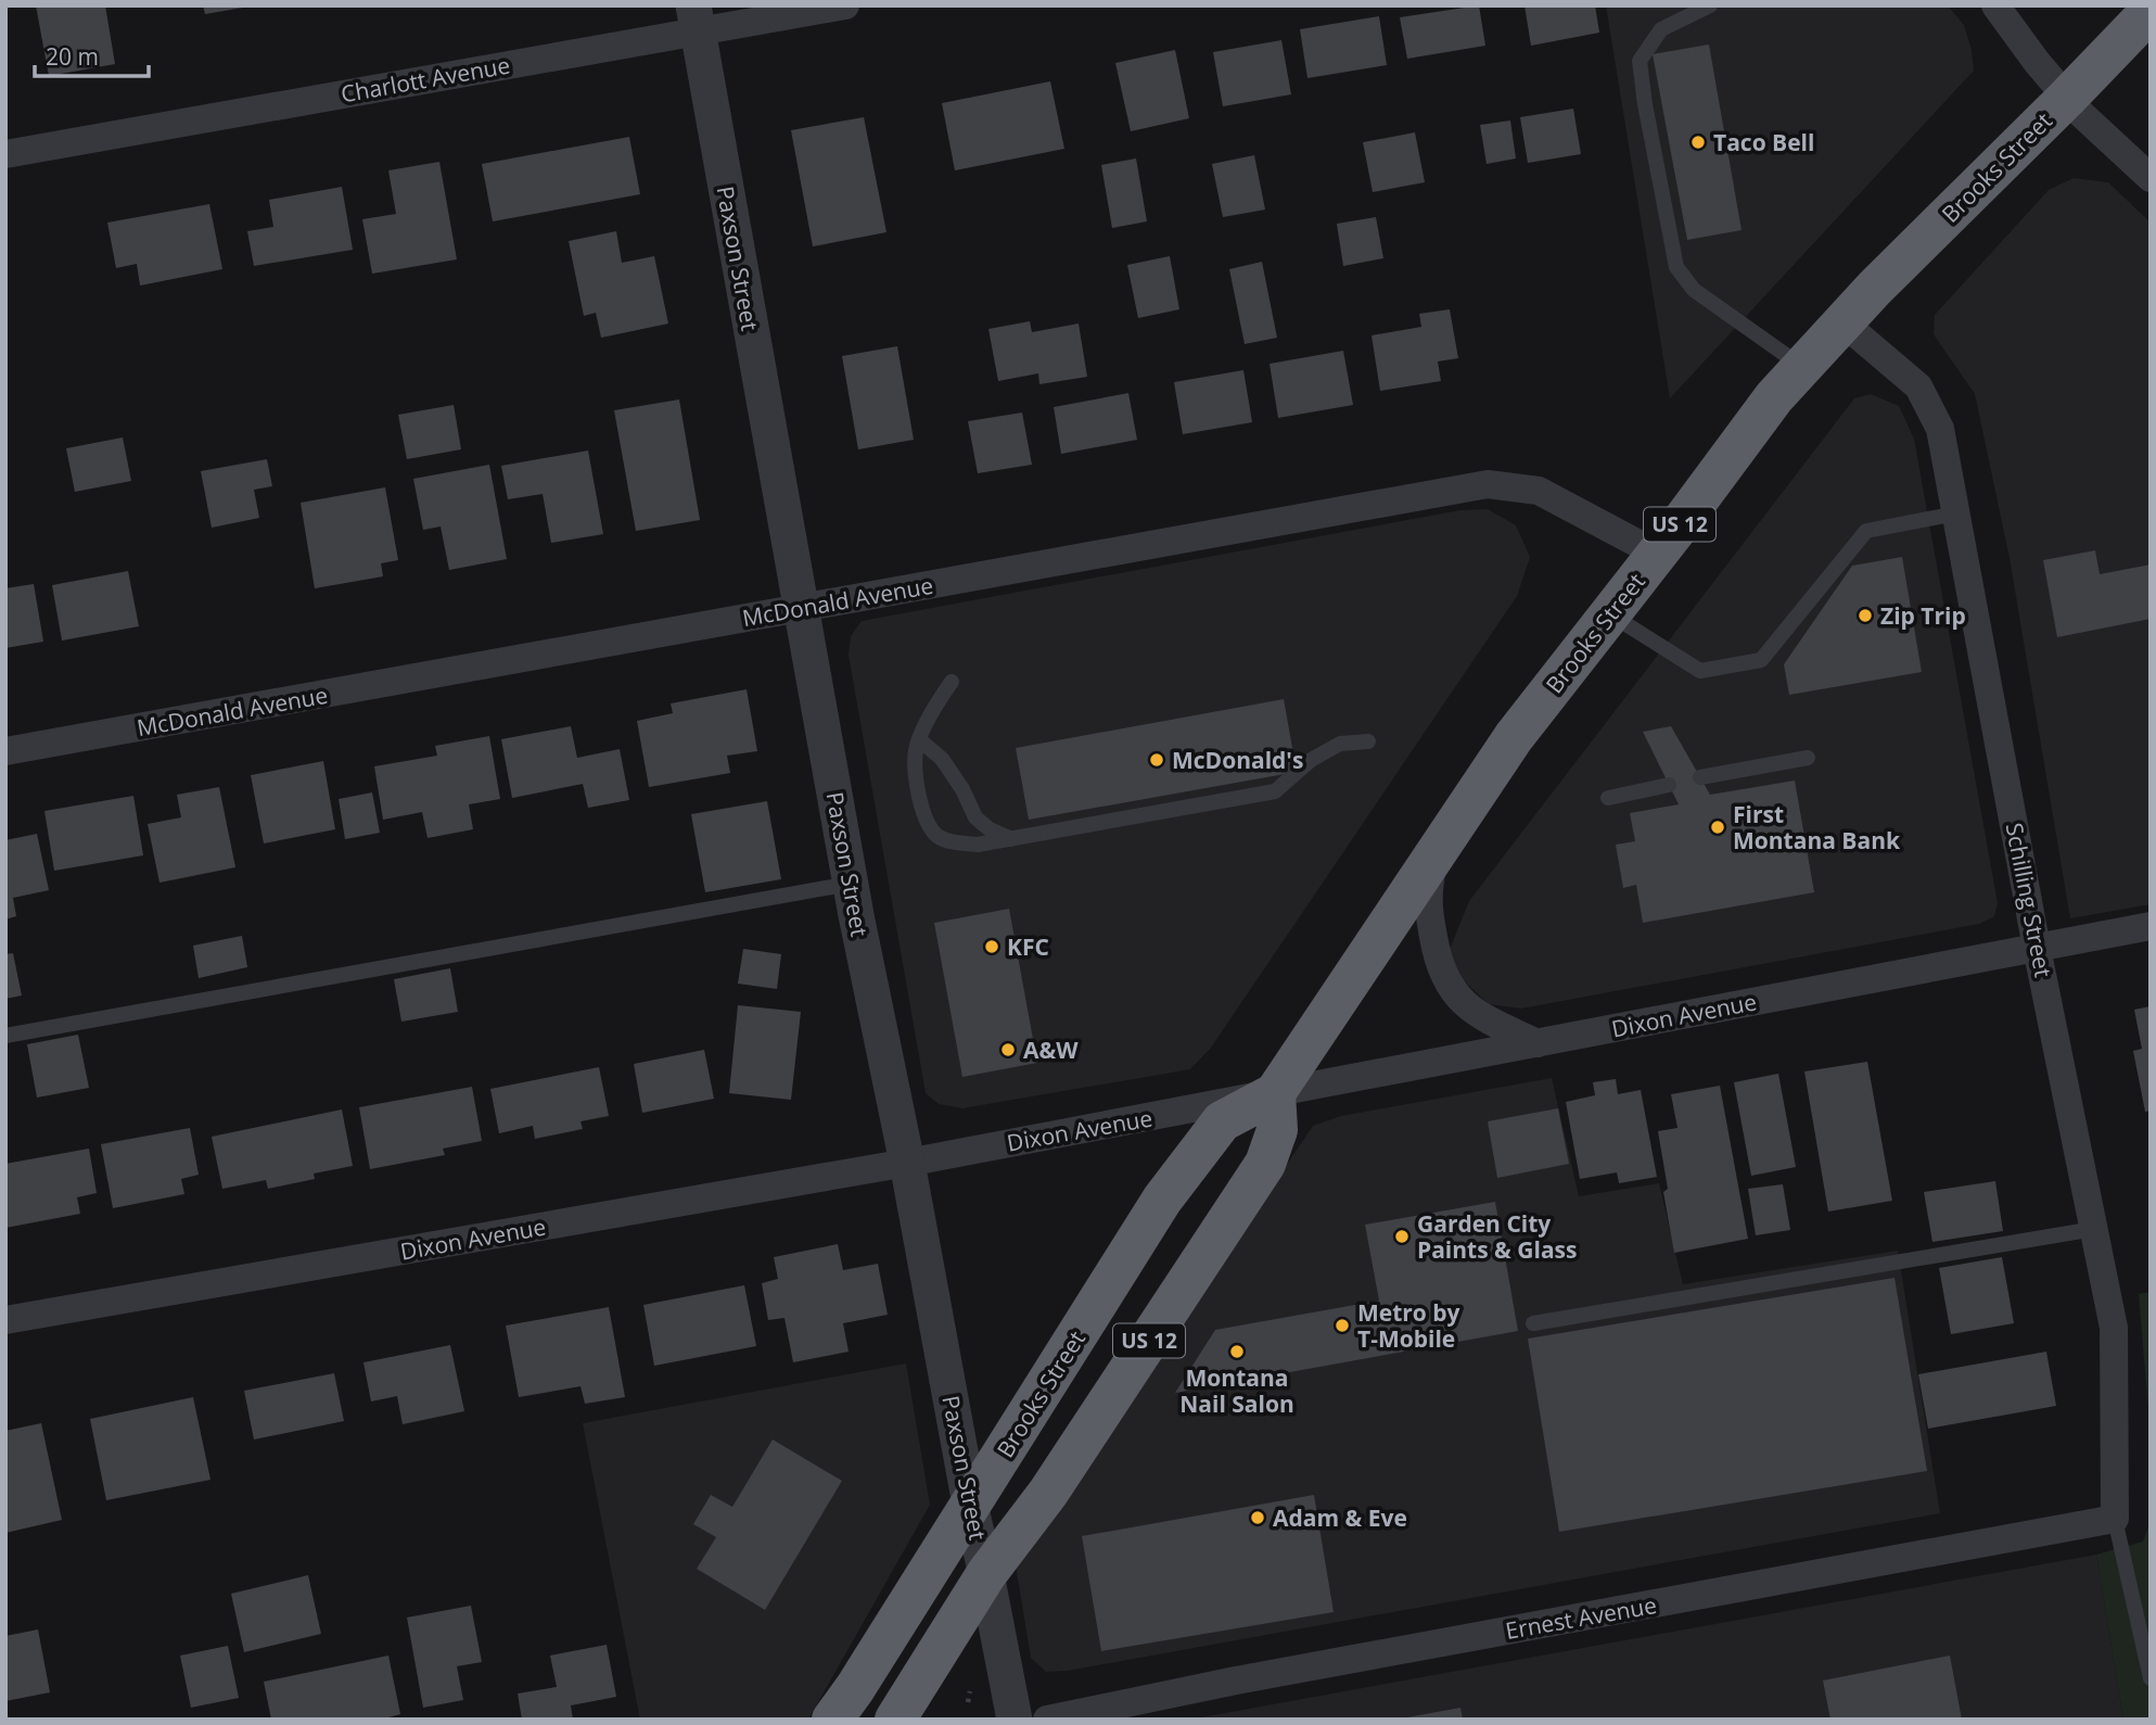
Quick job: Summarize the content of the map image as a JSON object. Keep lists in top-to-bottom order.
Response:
{
  "streets": {
    "highway": ["Brooks Street", "US 12"],
    "street": [
      "Charlott Avenue",
      "Paxson Street",
      "McDonald Avenue",
      "Schilling Street",
      "Dixon Avenue",
      "Ernest Avenue"
    ]
  },
  "crossings": [
    ["Charlott Avenue", "Paxson Street"],
    ["Brooks Street", "Paxson Street"],
    ["Brooks Street", "US 12"],
    ["Brooks Street", "McDonald Avenue"],
    ["Brooks Street", "Schilling Street"],
    ["Brooks Street", "Dixon Avenue"],
    ["Paxson Street", "US 12"],
    ["Paxson Street", "McDonald Avenue"],
    ["Paxson Street", "Dixon Avenue"],
    ["US 12", "Dixon Avenue"],
    ["Schilling Street", "Dixon Avenue"],
    ["Schilling Street", "Ernest Avenue"]
  ],
  "places": [
    "Taco Bell",
    "Zip Trip",
    "McDonald's",
    "First Montana Bank",
    "KFC",
    "A&W",
    "Garden City Paints & Glass",
    "Metro by T-Mobile",
    "Montana Nail Salon",
    "Adam & Eve"
  ],
  "scale_bar": "20 m"
}
